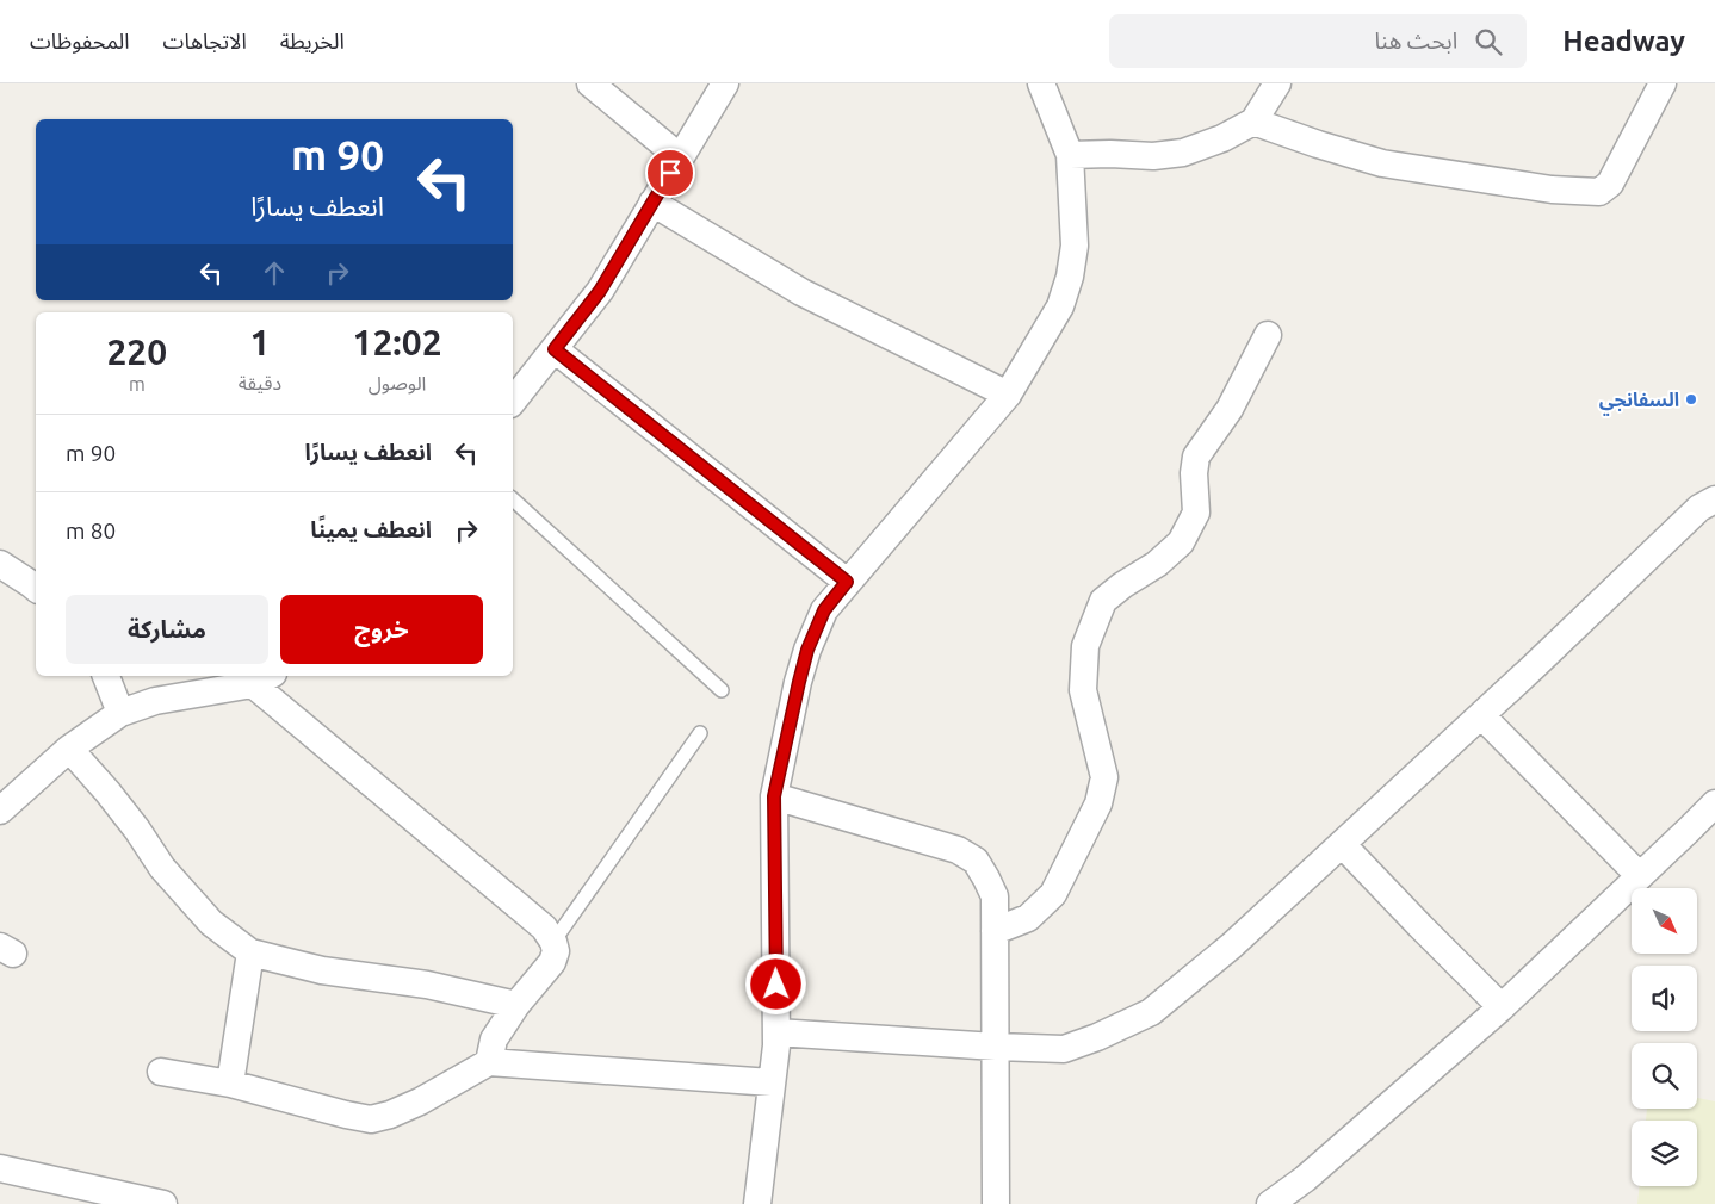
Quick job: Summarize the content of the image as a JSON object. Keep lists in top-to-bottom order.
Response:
{
  "places": ["السفانجي"],
  "north": "bottom right",
  "page": {
    "header": "Headway",
    "search": "ابحث هنا",
    "nav": ["الخريطة", "الاتجاهات", "المحفوظات"],
    "turn": ["90 m", "انعطف يسارًا"],
    "eta": [
      "12:02",
      "الوصول",
      "1",
      "دقيقة",
      "220",
      "m"
    ],
    "list": [
      {
        "name": "انعطف يسارًا",
        "value": "90 m"
      },
      {
        "name": "انعطف يمينًا",
        "value": "80 m"
      }
    ],
    "buttons": ["خروج", "مشاركة"]
  }
}
